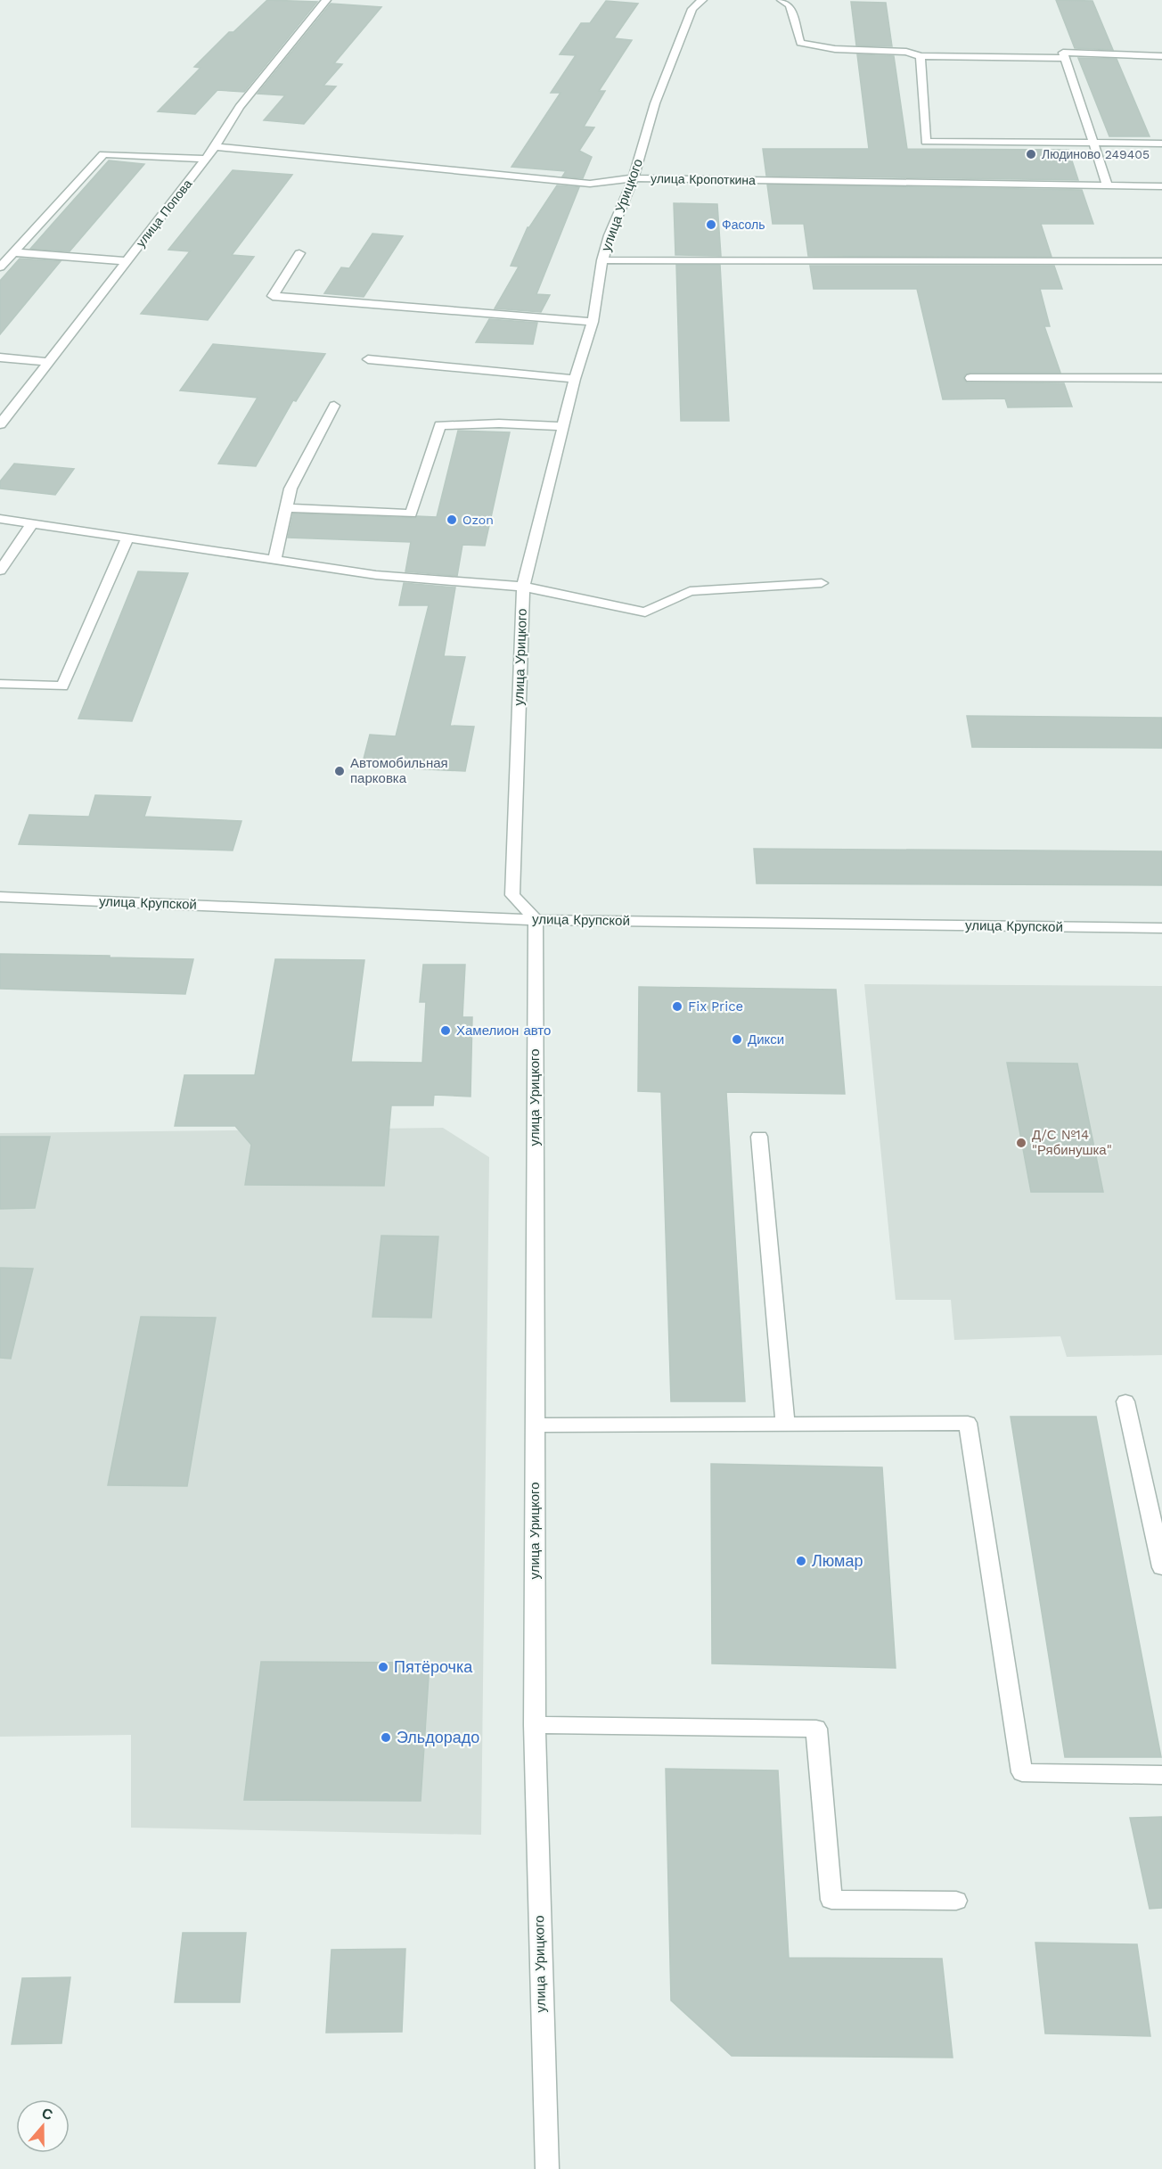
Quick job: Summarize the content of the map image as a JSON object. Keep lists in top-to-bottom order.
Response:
{
  "streets": {
    "street": [
      "улица Кропоткина",
      "улица Урицкого",
      "улица Попова",
      "улица Крупской"
    ]
  },
  "crossings": [
    ["улица Кропоткина", "улица Урицкого"],
    ["улица Кропоткина", "улица Попова"],
    ["улица Урицкого", "улица Крупской"]
  ],
  "places": [
    "Людиново 249405",
    "Фасоль",
    "Ozon",
    "Автомобильная парковка",
    "Fix Price",
    "Хамелион авто",
    "Дикси",
    "Д/С №14 \"Рябинушка\"",
    "Люмар",
    "Пятёрочка",
    "Эльдорадо"
  ],
  "north": "top"
}
